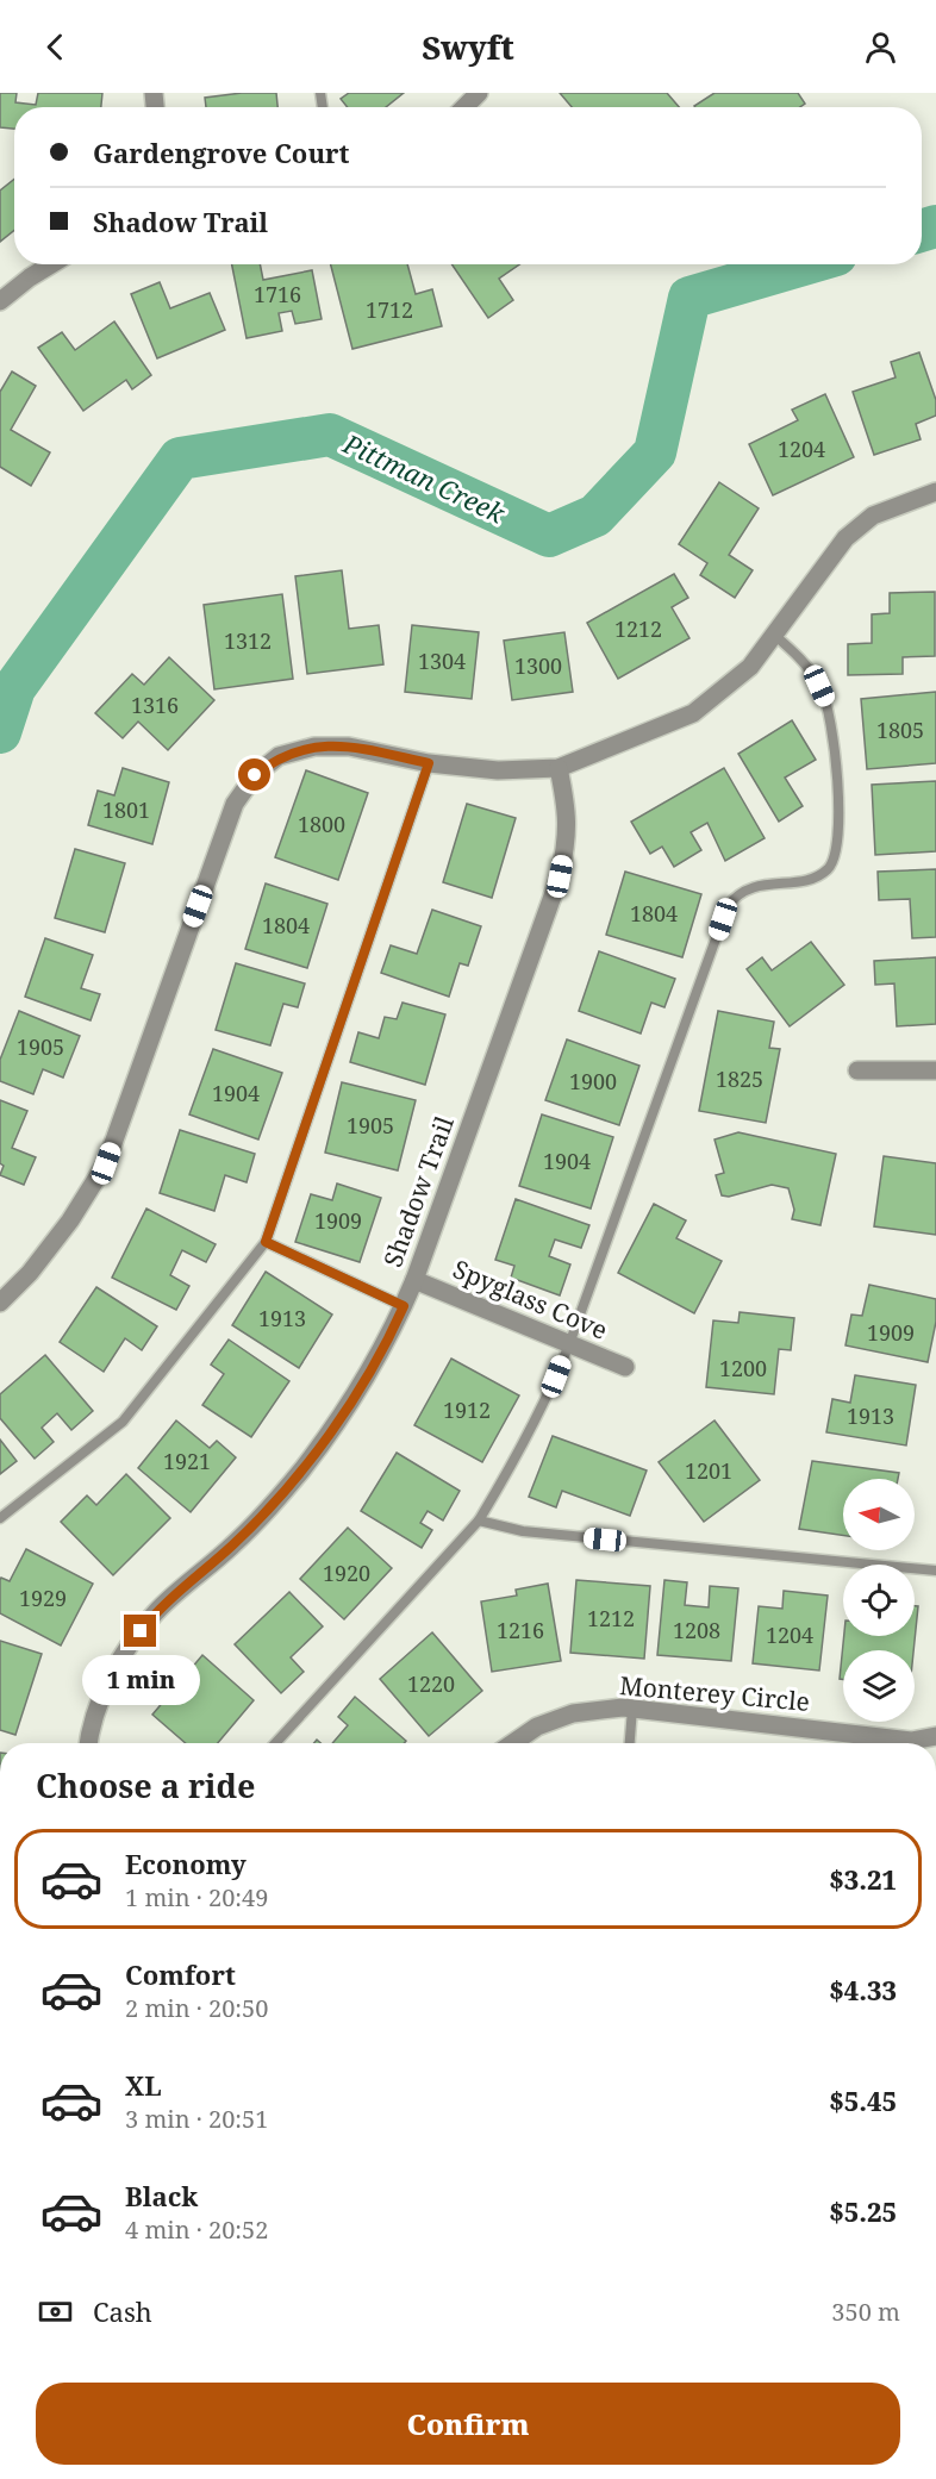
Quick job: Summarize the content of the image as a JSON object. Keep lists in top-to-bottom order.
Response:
{
  "streets": {
    "street": ["Shadow Trail", "Spyglass Cove", "Monterey Circle"]
  },
  "crossings": [
    ["Shadow Trail", "Spyglass Cove"]
  ],
  "water": ["Pittman Creek"],
  "house_numbers": [
    "1716",
    "1712",
    "1204",
    "1212",
    "1312",
    "1304",
    "1300",
    "1316",
    "1805",
    "1801",
    "1800",
    "1804",
    "1804",
    "1905",
    "1825",
    "1900",
    "1904",
    "1905",
    "1904",
    "1909",
    "1913",
    "1909",
    "1200",
    "1912",
    "1913",
    "1921",
    "1201",
    "1920",
    "1929",
    "1212",
    "1216",
    "1208",
    "1204",
    "1220"
  ],
  "north": "left",
  "page": {
    "header": "Swyft",
    "banner": ["Gardengrove Court", "Shadow Trail"],
    "bubble": "1 min",
    "heading": "Choose a ride",
    "list": [
      {
        "name": "Economy",
        "note": "1 min · 20:49",
        "value": "$3.21"
      },
      {
        "name": "Comfort",
        "note": "2 min · 20:50",
        "value": "$4.33"
      },
      {
        "name": "XL",
        "note": "3 min · 20:51",
        "value": "$5.45"
      },
      {
        "name": "Black",
        "note": "4 min · 20:52",
        "value": "$5.25"
      }
    ],
    "pay": ["Cash", "350 m"],
    "buttons": "Confirm"
  }
}
